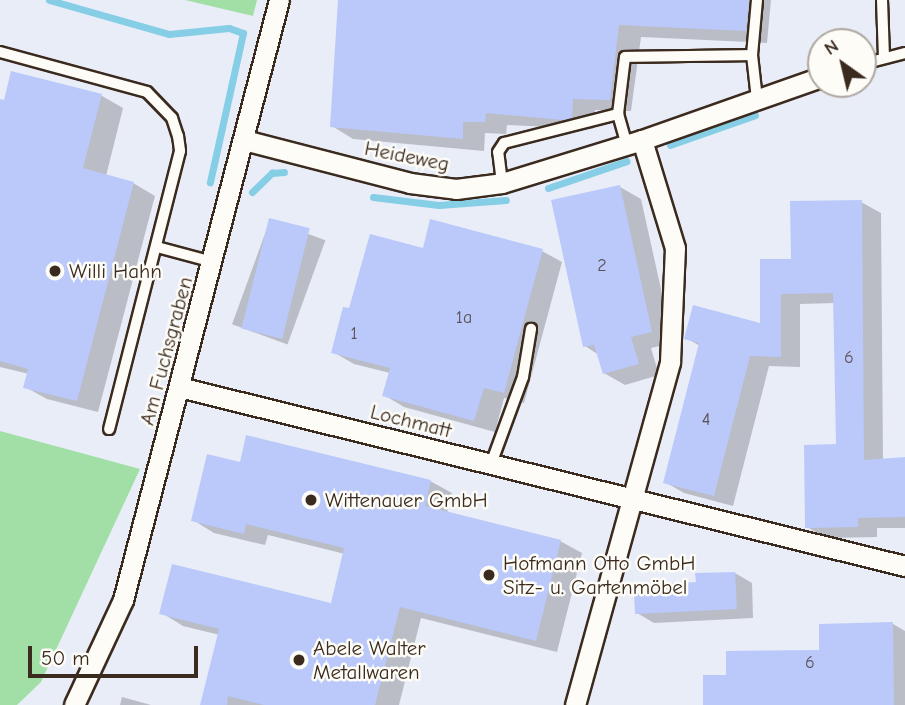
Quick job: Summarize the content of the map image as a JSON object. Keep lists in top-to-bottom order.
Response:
{
  "streets": {
    "street": ["Heideweg", "Am Fuchsgraben", "Lochmatt"]
  },
  "crossings": [
    ["Heideweg", "Am Fuchsgraben"],
    ["Am Fuchsgraben", "Lochmatt"]
  ],
  "places": [
    "Willi Hahn",
    "Wittenauer GmbH",
    "Hofmann Otto GmbH Sitz- u. Gartenmöbel",
    "Abele Walter Metallwaren"
  ],
  "house_numbers": [
    "2",
    "1a",
    "1",
    "6",
    "4",
    "6"
  ],
  "scale_bar": "50 m",
  "north": "top left"
}
